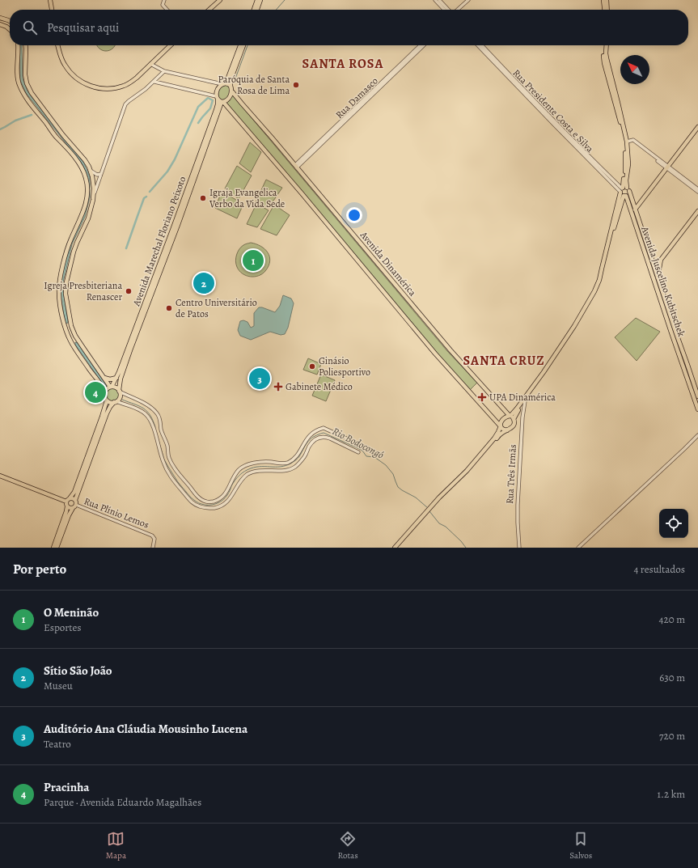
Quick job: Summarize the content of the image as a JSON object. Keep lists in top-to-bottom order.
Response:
{
  "streets": {
    "main road": ["Avenida Marechal Floriano Peixoto", "Avenida Dinamérica", "Avenida Juscelino Kubitschek"],
    "street": [
      "Rua Damasco",
      "Rua Presidente Costa e Silva",
      "Rua Três Irmãs",
      "Rua Plínio Lemos"
    ]
  },
  "crossings": [
    ["Rua Damasco", "Avenida Dinamérica"],
    ["Rua Presidente Costa e Silva", "Avenida Juscelino Kubitschek"],
    ["Avenida Marechal Floriano Peixoto", "Avenida Dinamérica"]
  ],
  "districts": ["SANTA ROSA", "SANTA CRUZ"],
  "water": ["Rio Bodocongó"],
  "places": {
    "other": [
      "Paróquia de Santa Rosa de Lima",
      "Igraja Evangelica Verbo da Vida Sede",
      "Igreja Presbiteriana Renascer",
      "Centro Universitário de Patos",
      "Ginásio Poliesportivo"
    ],
    "health": ["Gabinete Médico", "UPA Dinamérica"]
  },
  "north": "top left",
  "page": {
    "search": "Pesquisar aqui",
    "pins": [
      "1",
      "2",
      "3",
      "4"
    ],
    "heading": ["Por perto", "4 resultados"],
    "list": [
      {
        "mark": "1",
        "name": "O Meninão",
        "note": "Esportes",
        "value": "420 m"
      },
      {
        "mark": "2",
        "name": "Sítio São João",
        "note": "Museu",
        "value": "630 m"
      },
      {
        "mark": "3",
        "name": "Auditório Ana Cláudia Mousinho Lucena",
        "note": "Teatro",
        "value": "720 m"
      },
      {
        "mark": "4",
        "name": "Pracinha",
        "note": "Parque · Avenida Eduardo Magalhães",
        "value": "1.2 km"
      }
    ],
    "nav": ["Mapa", "Rotas", "Salvos"]
  }
}
